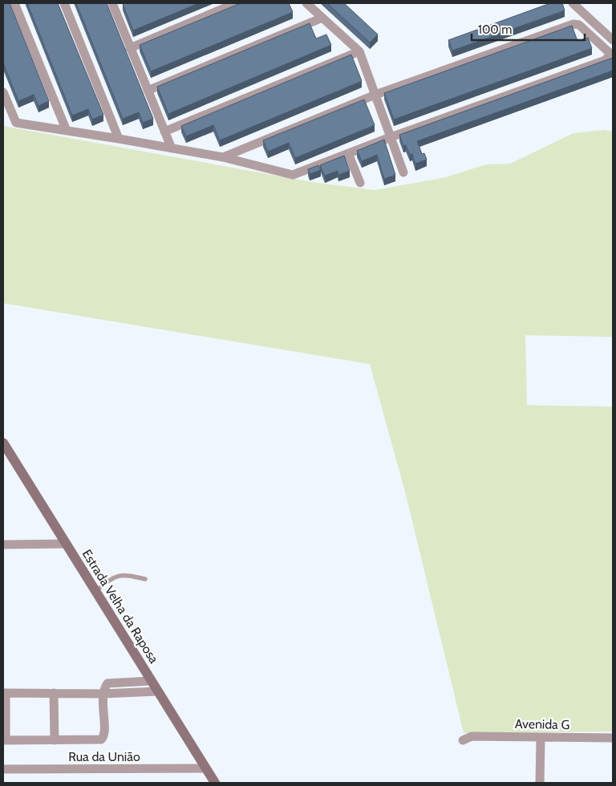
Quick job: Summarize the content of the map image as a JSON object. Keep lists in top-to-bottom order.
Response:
{
  "streets": {
    "street": ["Estrada Velha da Raposa", "Avenida G", "Rua da União"]
  },
  "crossings": [
    ["Estrada Velha da Raposa", "Rua da União"]
  ],
  "scale_bar": "100 m"
}
